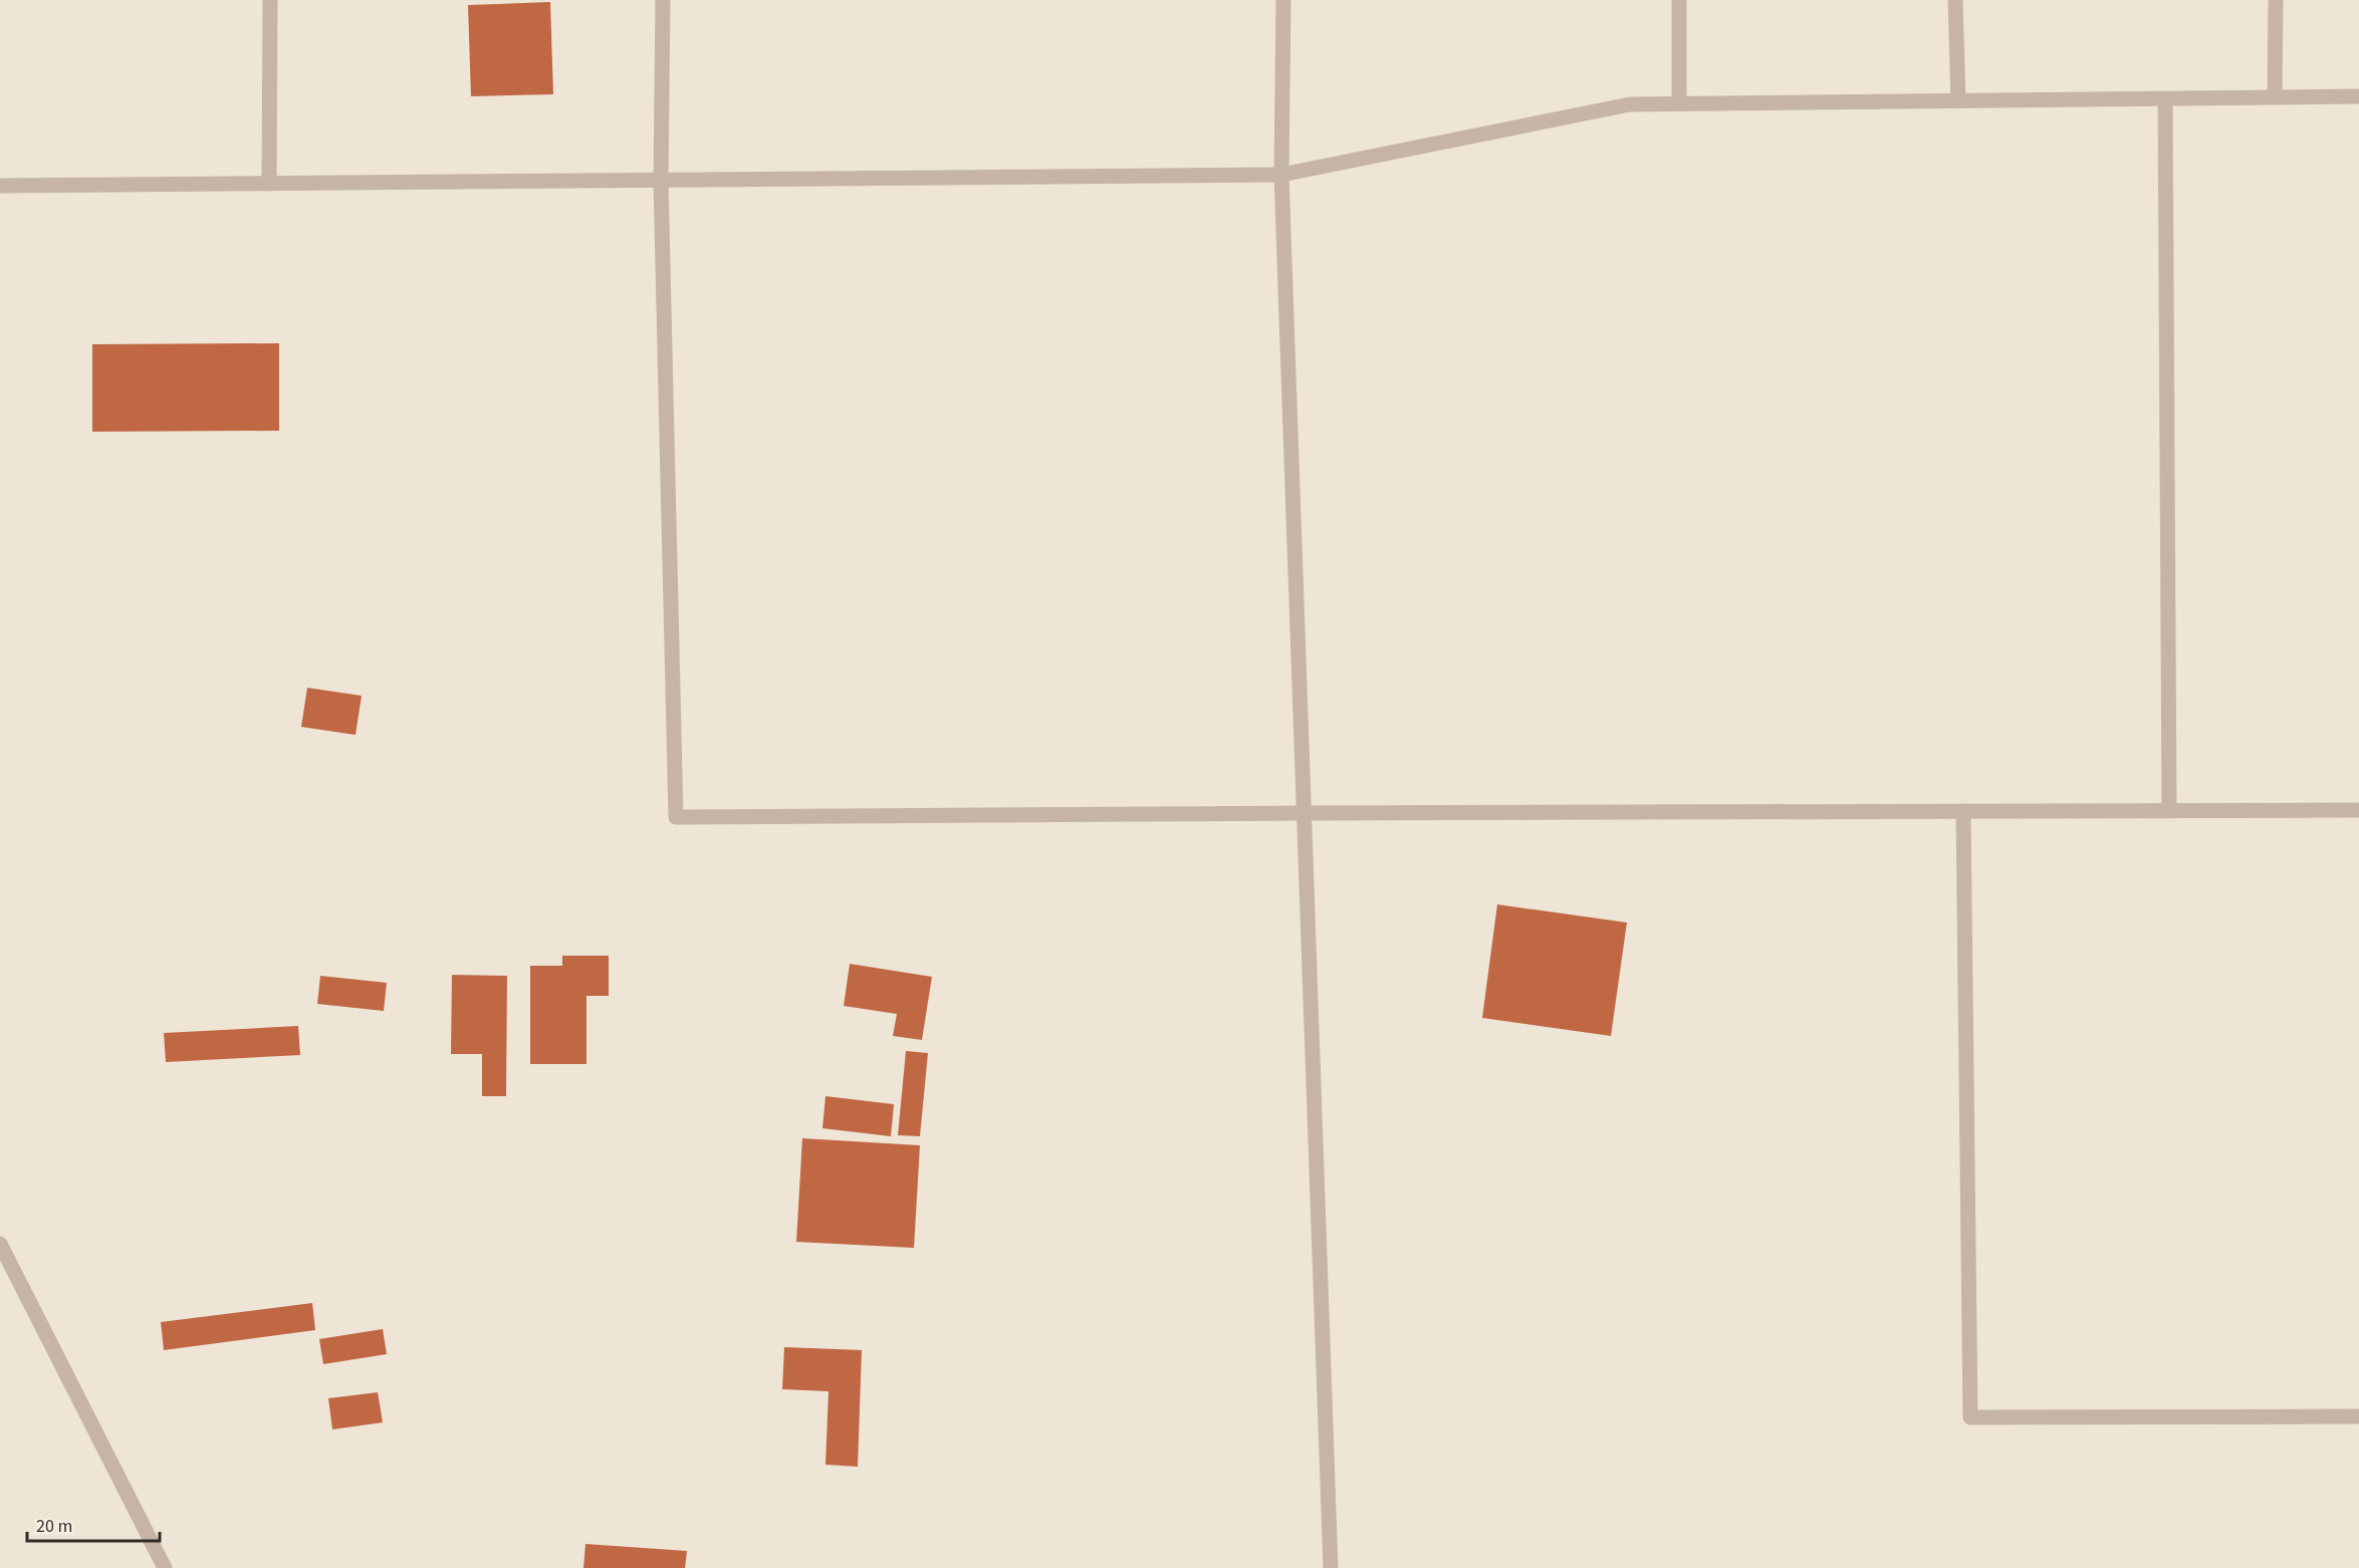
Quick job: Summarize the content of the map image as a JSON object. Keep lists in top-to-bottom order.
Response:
{
  "scale_bar": "20 m"
}
